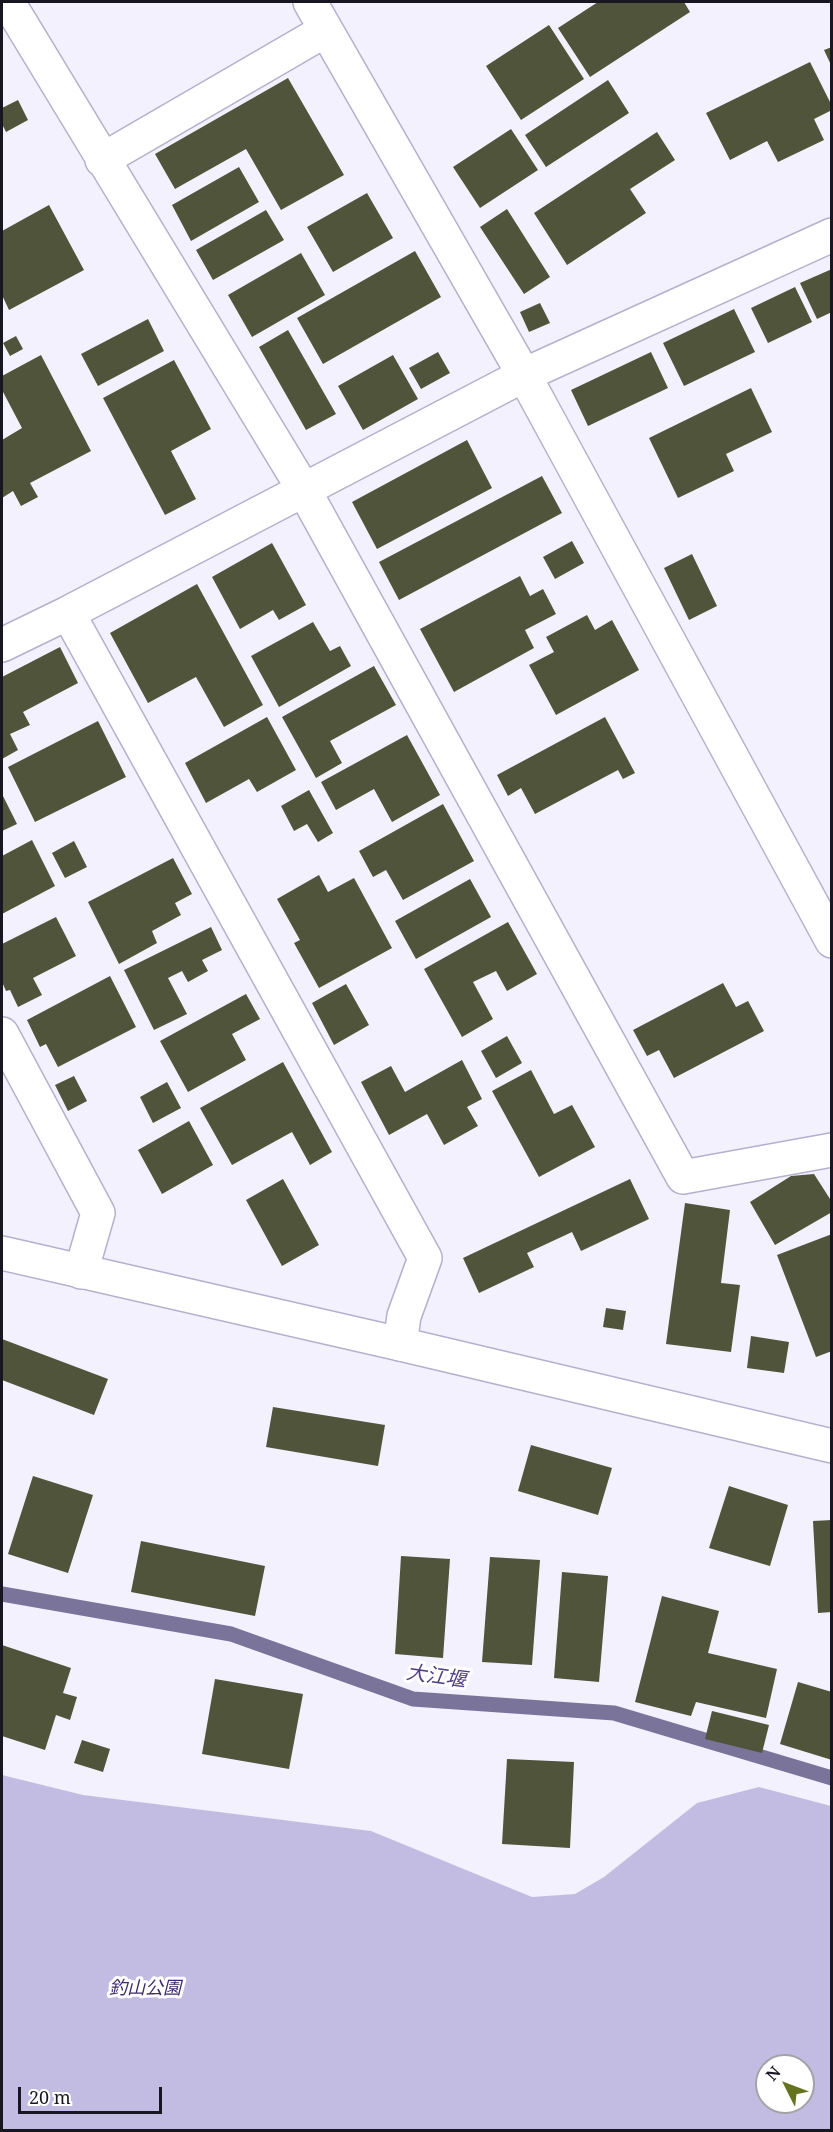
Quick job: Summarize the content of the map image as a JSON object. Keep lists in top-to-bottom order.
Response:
{
  "water": ["大江堰"],
  "parks": ["釣山公園"],
  "scale_bar": "20 m",
  "north": "top left"
}
